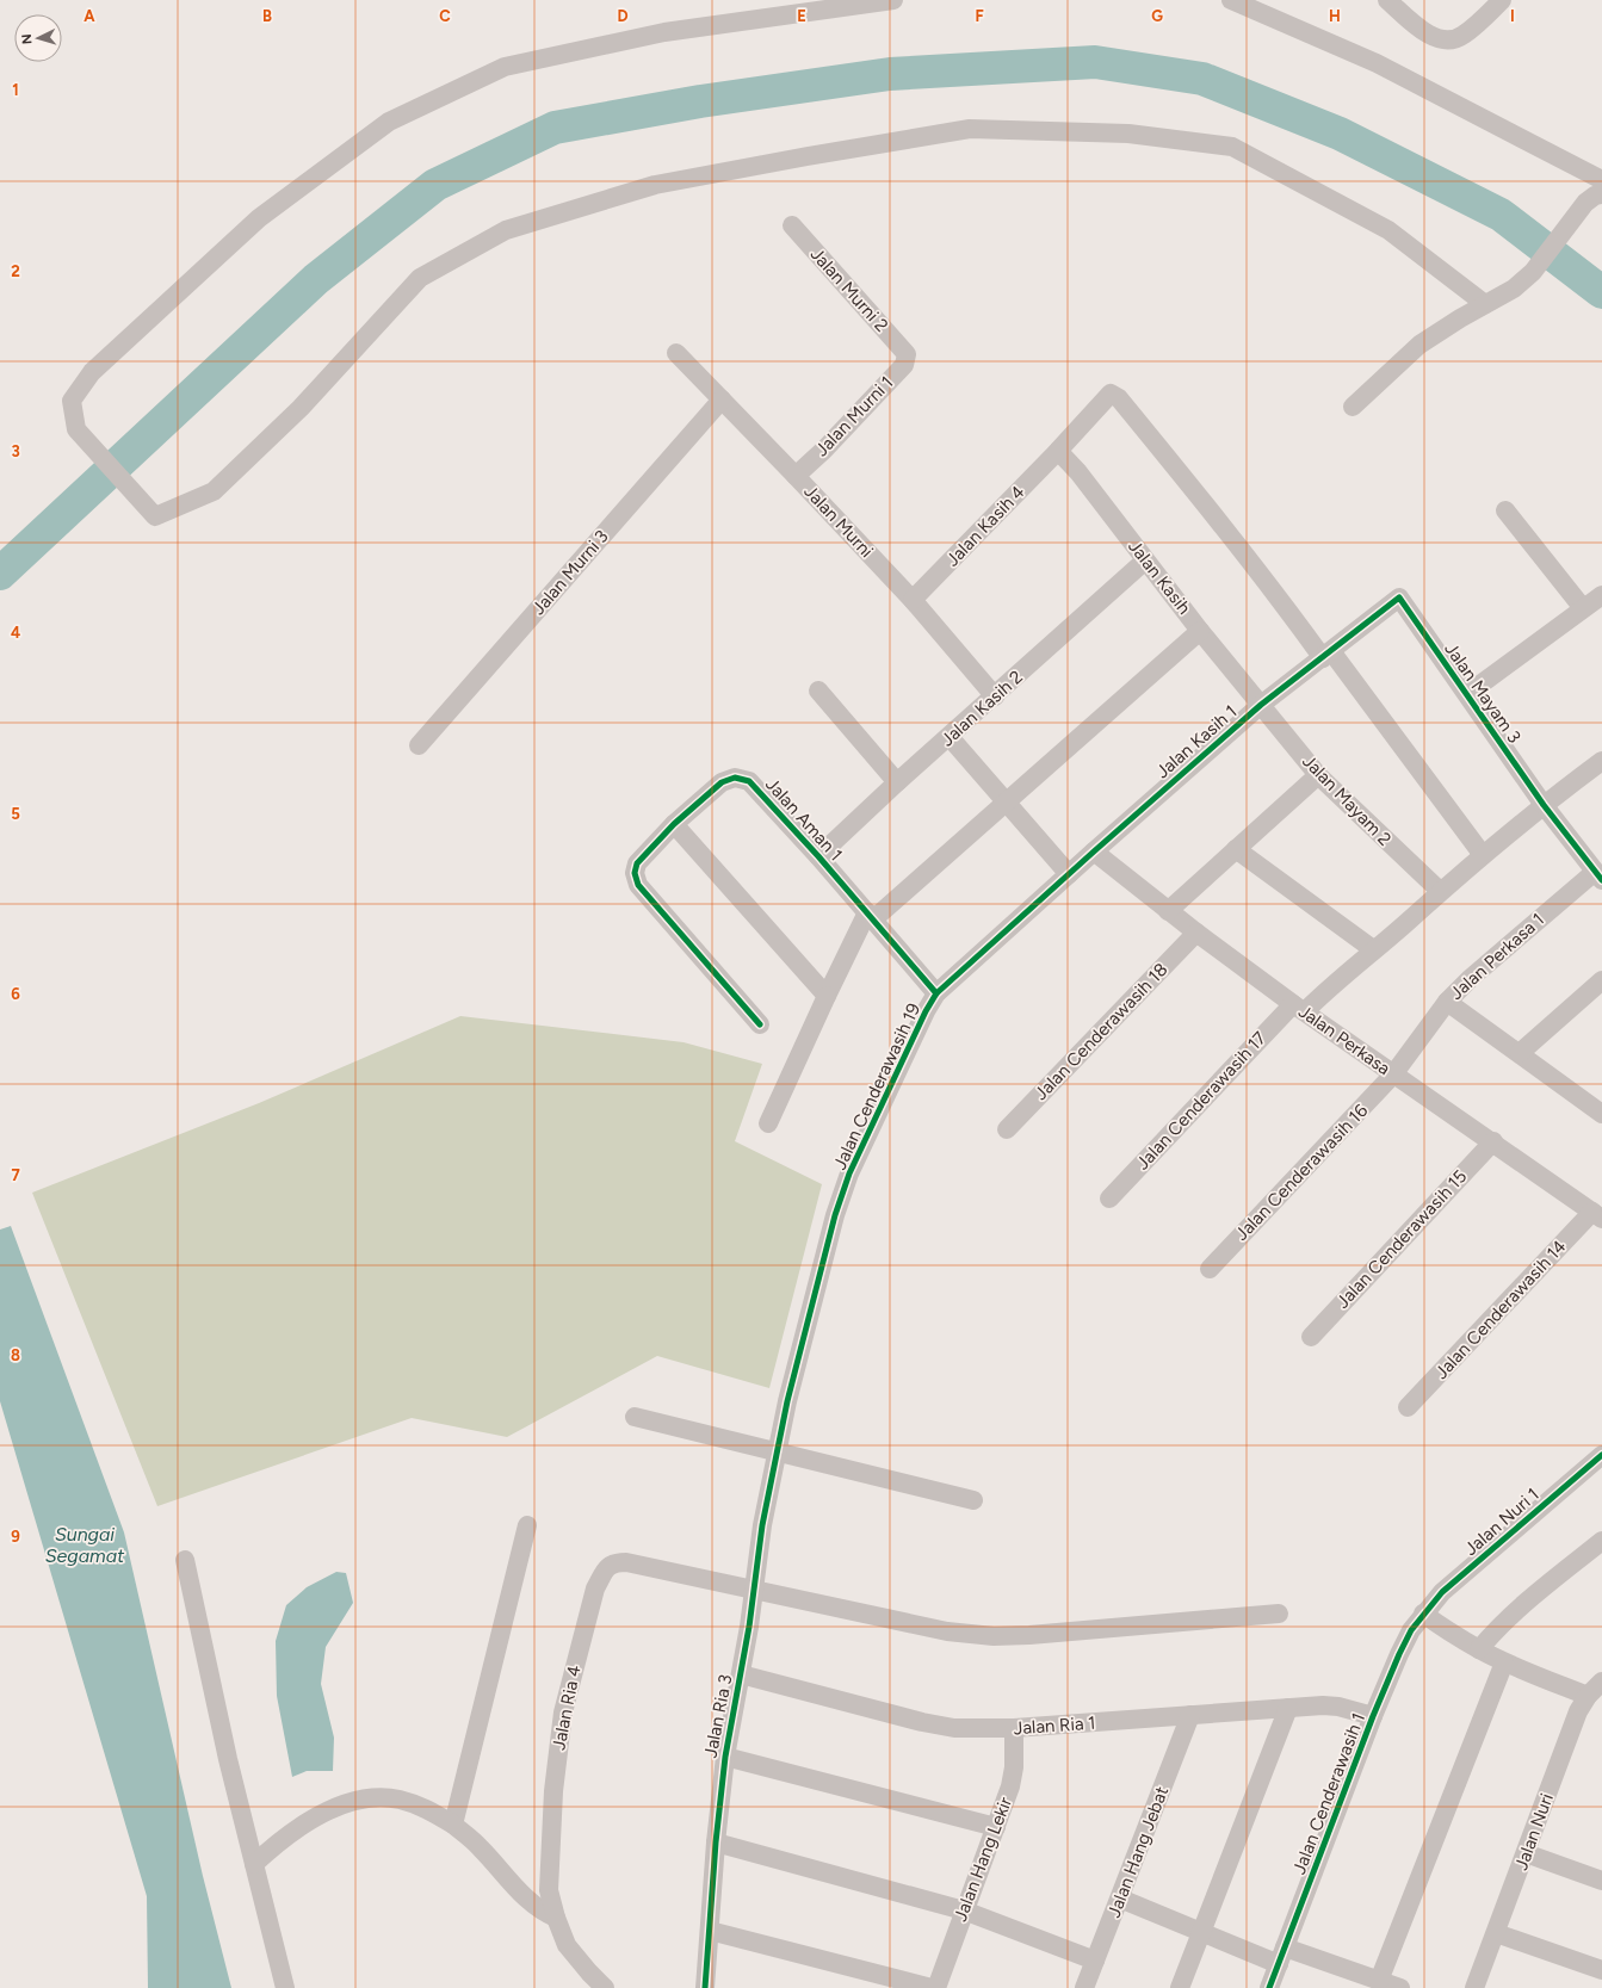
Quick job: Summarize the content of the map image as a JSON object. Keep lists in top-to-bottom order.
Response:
{
  "streets": {
    "street": [
      "Jalan Murni 2",
      "Jalan Murni 1",
      "Jalan Murni",
      "Jalan Kasih 4",
      "Jalan Murni 3",
      "Jalan Kasih",
      "Jalan Mayam 3",
      "Jalan Kasih 2",
      "Jalan Kasih 1",
      "Jalan Mayam 2",
      "Jalan Aman 1",
      "Jalan Perkasa 1",
      "Jalan Cenderawasih 18",
      "Jalan Perkasa",
      "Jalan Cenderawasih 19",
      "Jalan Cenderawasih 17",
      "Jalan Cenderawasih 16",
      "Jalan Cenderawasih 15",
      "Jalan Cenderawasih 14",
      "Jalan Nuri 1",
      "Jalan Ria 4",
      "Jalan Ria 3",
      "Jalan Ria 1",
      "Jalan Cenderawasih 1",
      "Jalan Nuri",
      "Jalan Hang Jebat",
      "Jalan Hang Lekir"
    ]
  },
  "crossings": [
    ["Jalan Murni 2", "Jalan Murni 1"],
    ["Jalan Murni 1", "Jalan Murni"],
    ["Jalan Murni", "Jalan Kasih 4"],
    ["Jalan Murni", "Jalan Murni 3"],
    ["Jalan Murni", "Jalan Kasih 2"],
    ["Jalan Kasih 4", "Jalan Kasih"],
    ["Jalan Kasih 4", "Jalan Kasih 1"],
    ["Jalan Kasih", "Jalan Kasih 2"],
    ["Jalan Kasih", "Jalan Kasih 1"],
    ["Jalan Kasih", "Jalan Mayam 2"],
    ["Jalan Mayam 3", "Jalan Kasih 1"],
    ["Jalan Mayam 3", "Jalan Perkasa 1"],
    ["Jalan Mayam 3", "Jalan Cenderawasih 17"],
    ["Jalan Kasih 2", "Jalan Aman 1"],
    ["Jalan Kasih 1", "Jalan Mayam 2"],
    ["Jalan Kasih 1", "Jalan Perkasa"],
    ["Jalan Kasih 1", "Jalan Cenderawasih 19"],
    ["Jalan Mayam 2", "Jalan Cenderawasih 17"],
    ["Jalan Aman 1", "Jalan Cenderawasih 19"],
    ["Jalan Perkasa 1", "Jalan Perkasa"],
    ["Jalan Perkasa 1", "Jalan Cenderawasih 16"],
    ["Jalan Cenderawasih 18", "Jalan Perkasa"],
    ["Jalan Perkasa", "Jalan Cenderawasih 19"],
    ["Jalan Perkasa", "Jalan Cenderawasih 17"],
    ["Jalan Perkasa", "Jalan Cenderawasih 16"],
    ["Jalan Perkasa", "Jalan Cenderawasih 15"],
    ["Jalan Perkasa", "Jalan Cenderawasih 14"],
    ["Jalan Cenderawasih 19", "Jalan Ria 3"],
    ["Jalan Nuri 1", "Jalan Cenderawasih 1"],
    ["Jalan Ria 4", "Jalan Ria 3"],
    ["Jalan Ria 3", "Jalan Ria 1"],
    ["Jalan Ria 1", "Jalan Cenderawasih 1"],
    ["Jalan Ria 1", "Jalan Hang Jebat"],
    ["Jalan Ria 1", "Jalan Hang Lekir"]
  ],
  "water": ["Sungai Segamat"],
  "north": "left",
  "grid": {
    "columns": [
      "A",
      "B",
      "C",
      "D",
      "E",
      "F",
      "G",
      "H",
      "I"
    ],
    "rows": [
      "1",
      "2",
      "3",
      "4",
      "5",
      "6",
      "7",
      "8",
      "9"
    ]
  }
}
